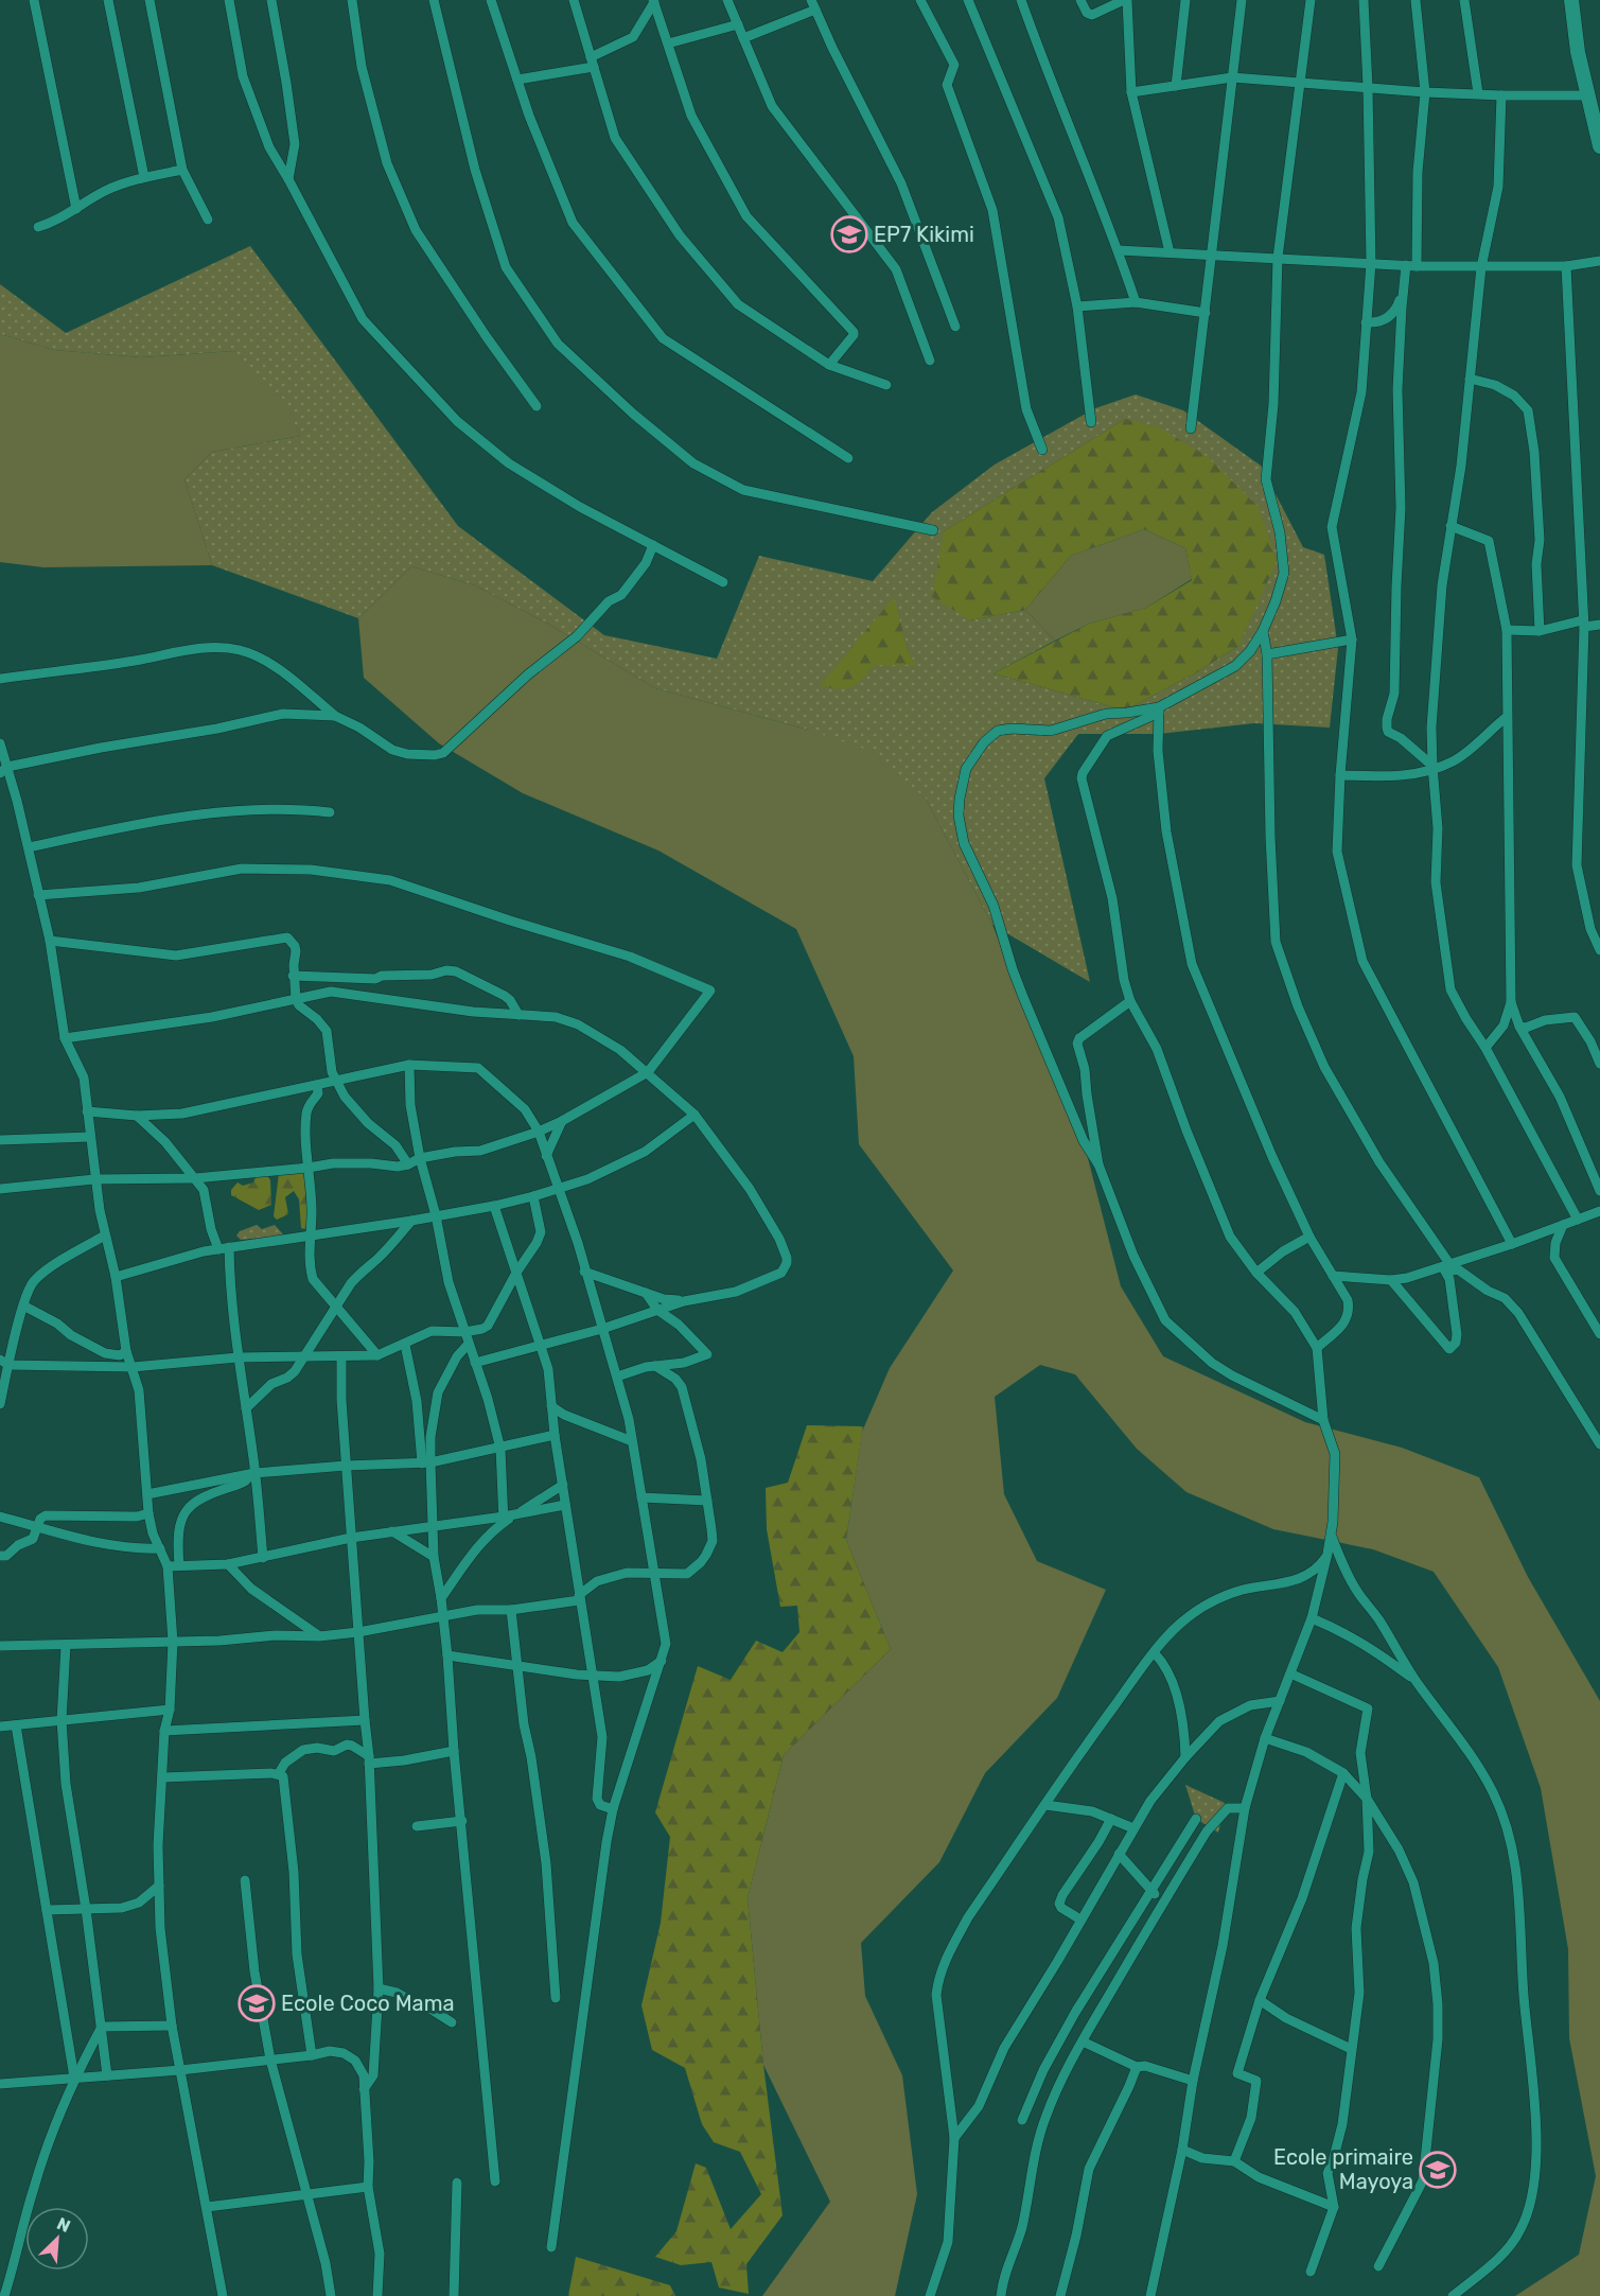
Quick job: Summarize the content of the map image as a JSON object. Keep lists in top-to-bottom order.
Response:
{
  "places": {
    "school or university": ["EP7 Kikimi", "Ecole Coco Mama", "Ecole primaire Mayoya"]
  },
  "north": "top right"
}
